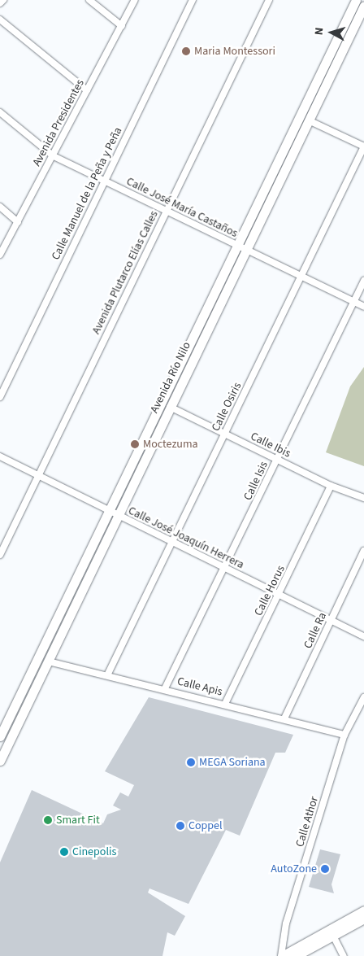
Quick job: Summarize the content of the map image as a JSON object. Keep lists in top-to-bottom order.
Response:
{
  "streets": {
    "main road": ["Avenida Río Nilo"],
    "street": [
      "Avenida Presidentes",
      "Calle Manuel de la Peña y Peña",
      "Calle José María Castaños",
      "Avenida Plutarco Elías Calles",
      "Calle Osiris",
      "Calle Ibis",
      "Calle Isis",
      "Calle José Joaquín Herrera",
      "Calle Horus",
      "Calle Ra",
      "Calle Apis",
      "Calle Athor"
    ]
  },
  "crossings": [
    ["Avenida Presidentes", "Calle José María Castaños"],
    ["Calle Manuel de la Peña y Peña", "Calle José María Castaños"],
    ["Calle José María Castaños", "Avenida Plutarco Elías Calles"],
    ["Calle José María Castaños", "Avenida Río Nilo"],
    ["Calle José María Castaños", "Calle Osiris"],
    ["Calle José María Castaños", "Calle Isis"],
    ["Avenida Plutarco Elías Calles", "Calle José Joaquín Herrera"],
    ["Avenida Río Nilo", "Calle Ibis"],
    ["Avenida Río Nilo", "Calle José Joaquín Herrera"],
    ["Avenida Río Nilo", "Calle Apis"],
    ["Calle Osiris", "Calle Ibis"],
    ["Calle Osiris", "Calle José Joaquín Herrera"],
    ["Calle Osiris", "Calle Apis"],
    ["Calle Ibis", "Calle Isis"],
    ["Calle Ibis", "Calle Horus"],
    ["Calle Isis", "Calle José Joaquín Herrera"],
    ["Calle Isis", "Calle Apis"],
    ["Calle José Joaquín Herrera", "Calle Horus"],
    ["Calle José Joaquín Herrera", "Calle Ra"],
    ["Calle Horus", "Calle Apis"],
    ["Calle Ra", "Calle Apis"],
    ["Calle Apis", "Calle Athor"]
  ],
  "places": [
    "Maria Montessori",
    "Moctezuma",
    "MEGA Soriana",
    "Smart Fit",
    "Coppel",
    "Cinepolis",
    "AutoZone"
  ],
  "north": "left"
}
